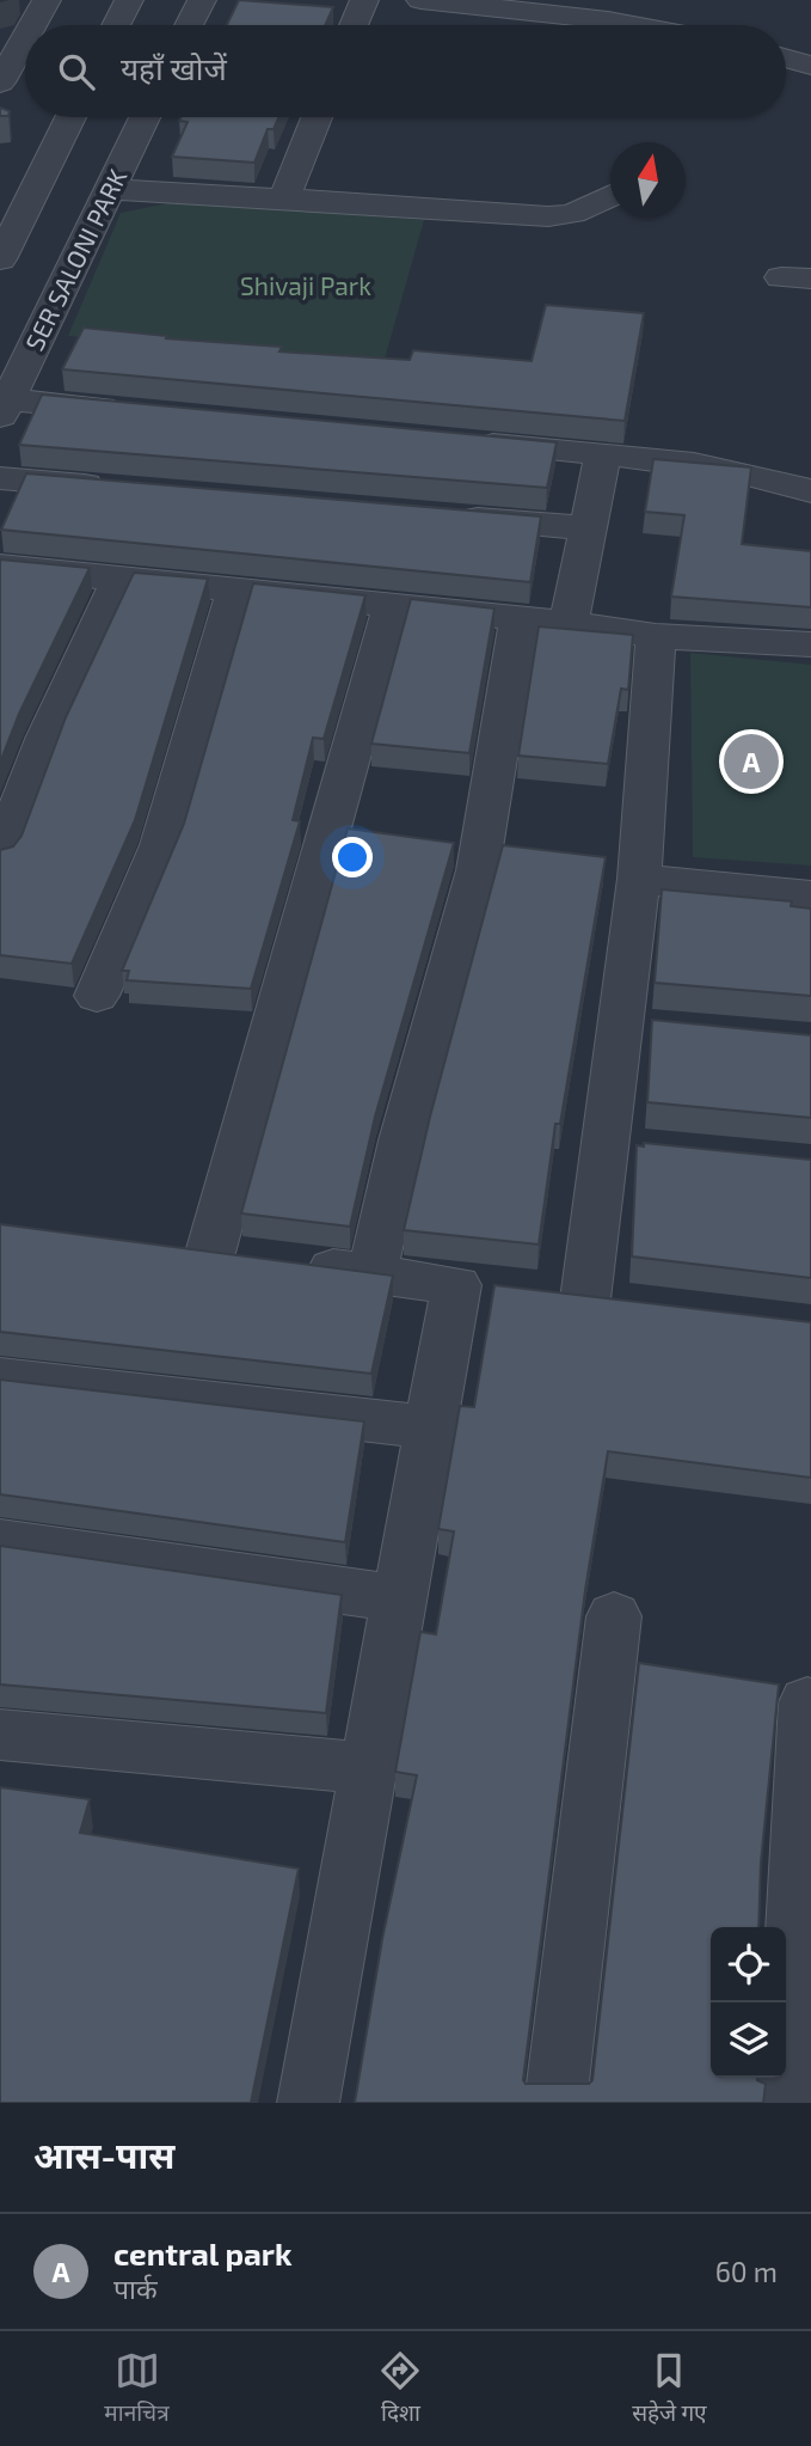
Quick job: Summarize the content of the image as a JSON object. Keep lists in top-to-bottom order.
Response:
{
  "streets": {
    "street": ["SER SALONI PARK"]
  },
  "parks": ["Shivaji Park"],
  "north": "top",
  "page": {
    "search": "यहाँ खोजें",
    "pins": "A",
    "heading": "आस-पास",
    "list": [
      {
        "mark": "A",
        "name": "central park",
        "note": "पार्क",
        "value": "60 m"
      }
    ],
    "nav": ["मानचित्र", "दिशा", "सहेजे गए"]
  }
}
